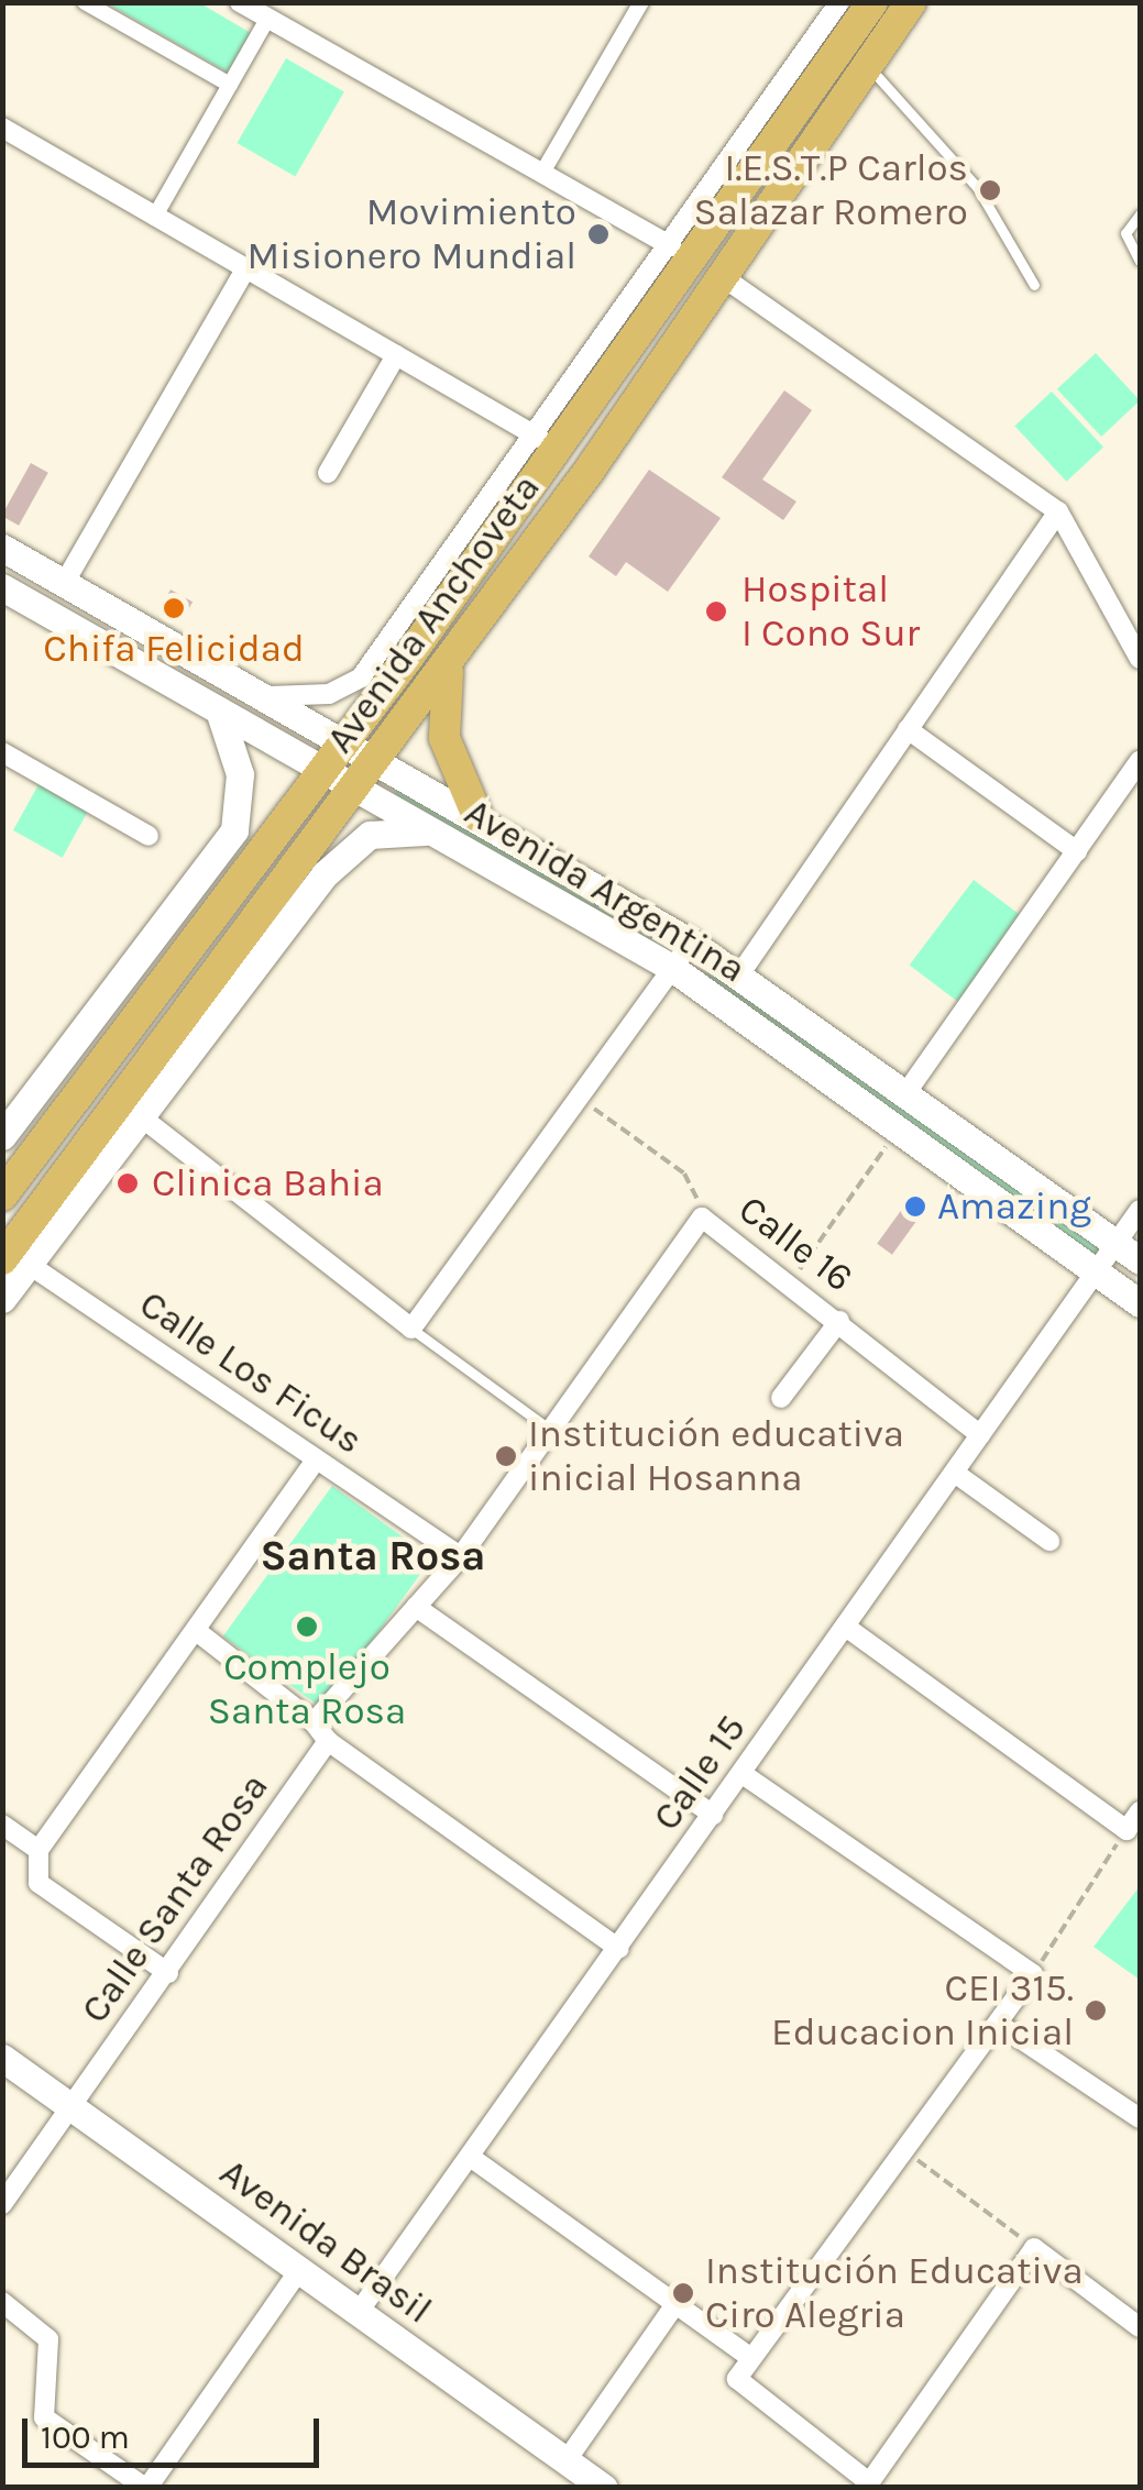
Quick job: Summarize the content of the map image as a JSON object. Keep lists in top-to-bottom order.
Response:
{
  "streets": {
    "main road": ["Avenida Anchoveta", "Avenida Argentina", "Avenida Brasil"],
    "street": [
      "Calle 16",
      "Calle Los Ficus",
      "Calle 15",
      "Calle Santa Rosa"
    ]
  },
  "crossings": [
    ["Avenida Anchoveta", "Avenida Argentina"],
    ["Avenida Anchoveta", "Calle Los Ficus"],
    ["Avenida Argentina", "Calle 15"],
    ["Calle 16", "Calle 15"],
    ["Calle 15", "Avenida Brasil"],
    ["Calle Santa Rosa", "Avenida Brasil"]
  ],
  "districts": ["Santa Rosa"],
  "places": [
    "I.E.S.T.P Carlos Salazar Romero",
    "Movimiento Misionero Mundial",
    "Chifa Felicidad",
    "Hospital I Cono Sur",
    "Clinica Bahia",
    "Amazing",
    "Institución educativa inicial Hosanna",
    "Complejo Santa Rosa",
    "CEI 315. Educacion Inicial",
    "Institución Educativa Ciro Alegria"
  ],
  "scale_bar": "100 m"
}
